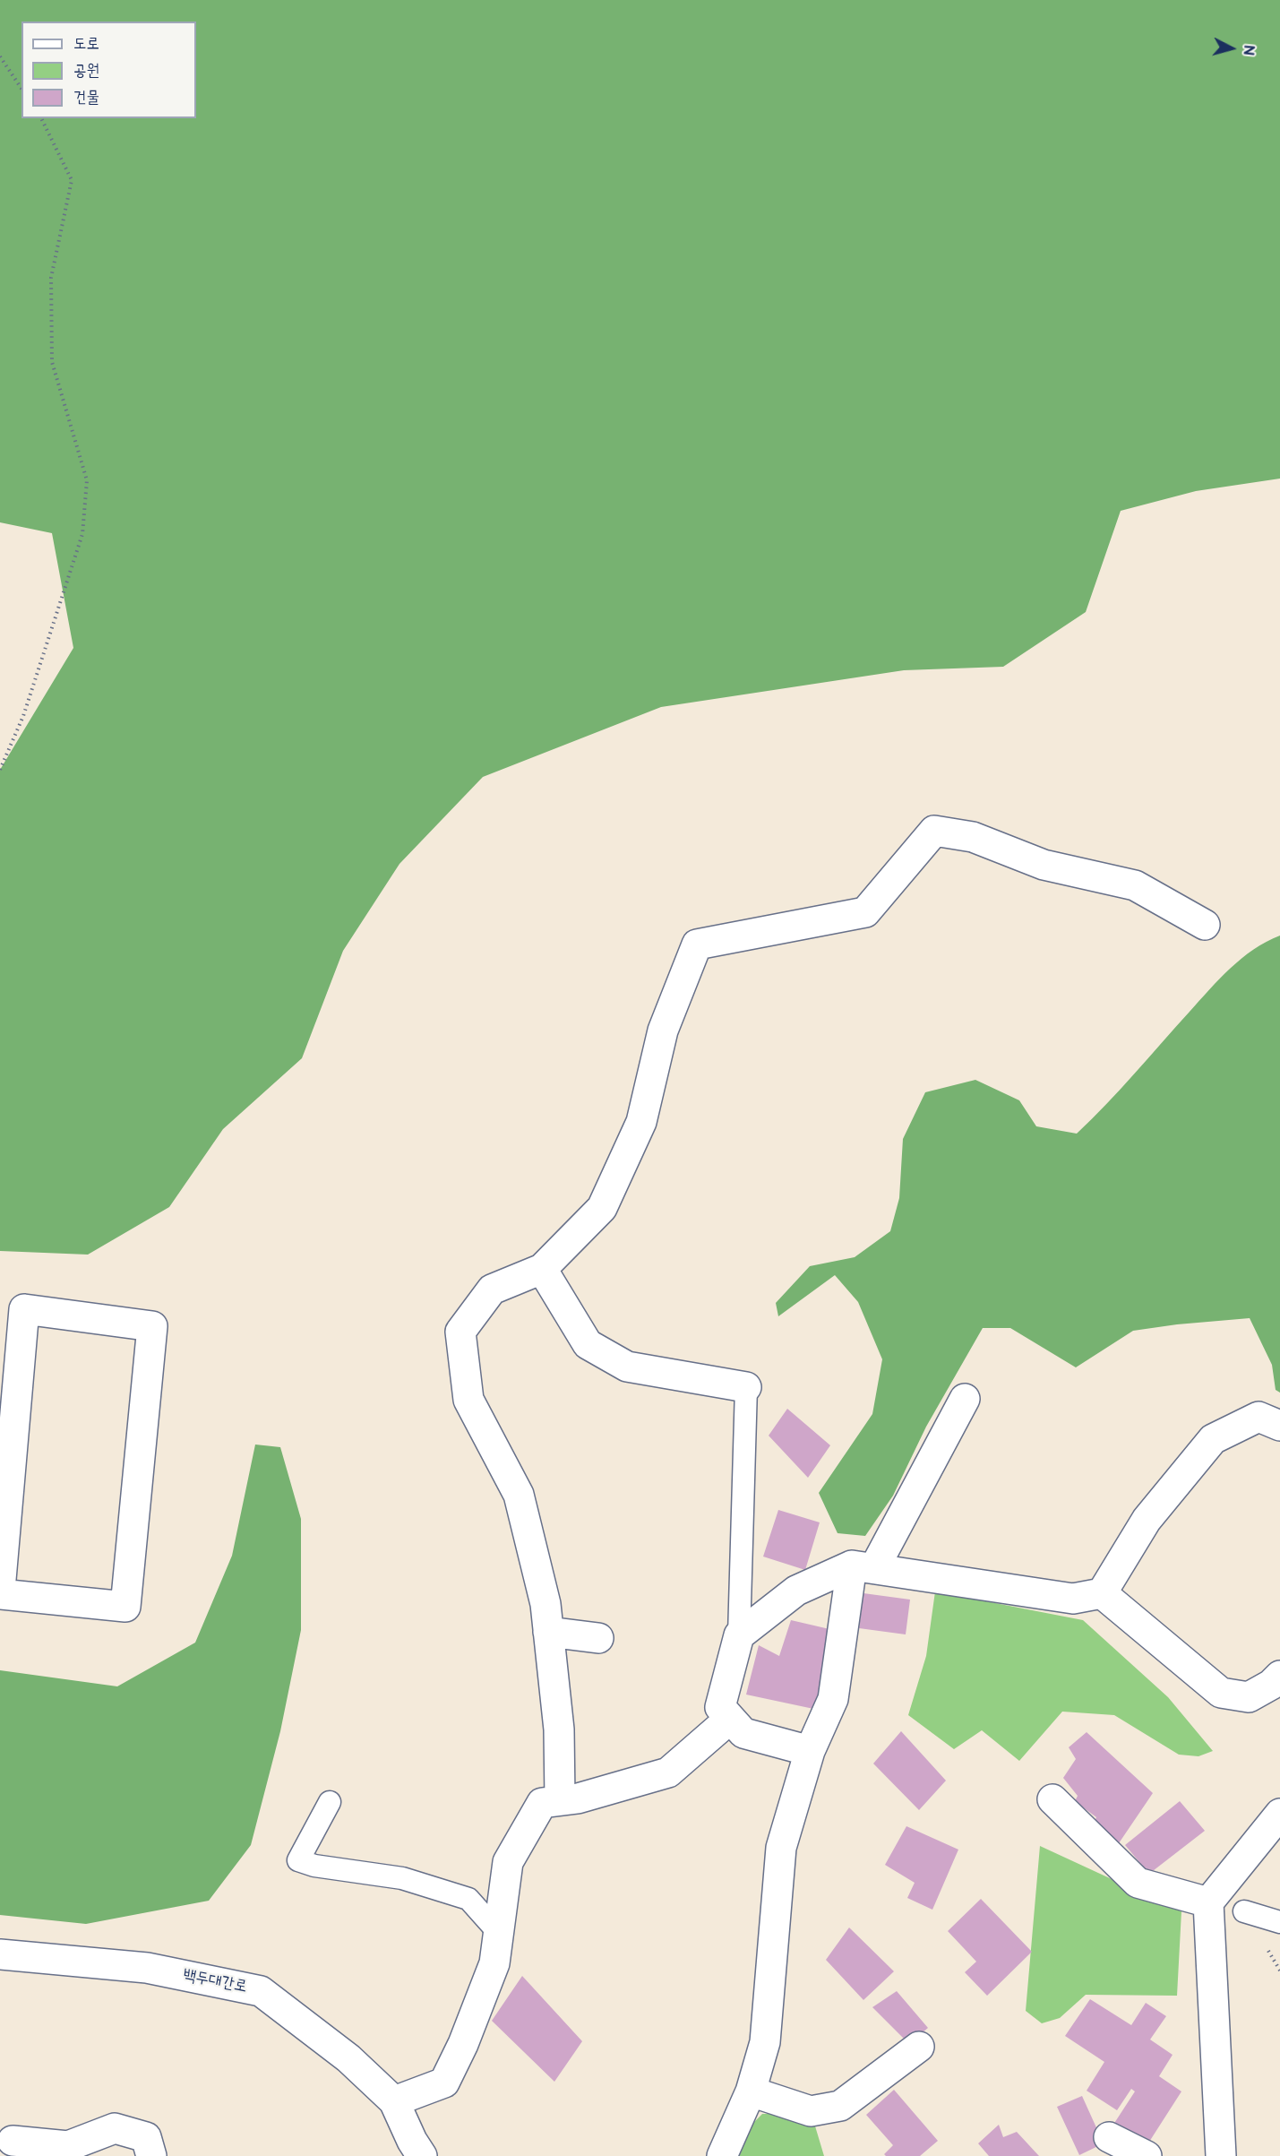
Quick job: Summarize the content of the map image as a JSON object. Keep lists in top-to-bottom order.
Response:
{
  "streets": {
    "street": ["백두대간로"]
  },
  "legend": ["도로", "공원", "건물"],
  "north": "right"
}
